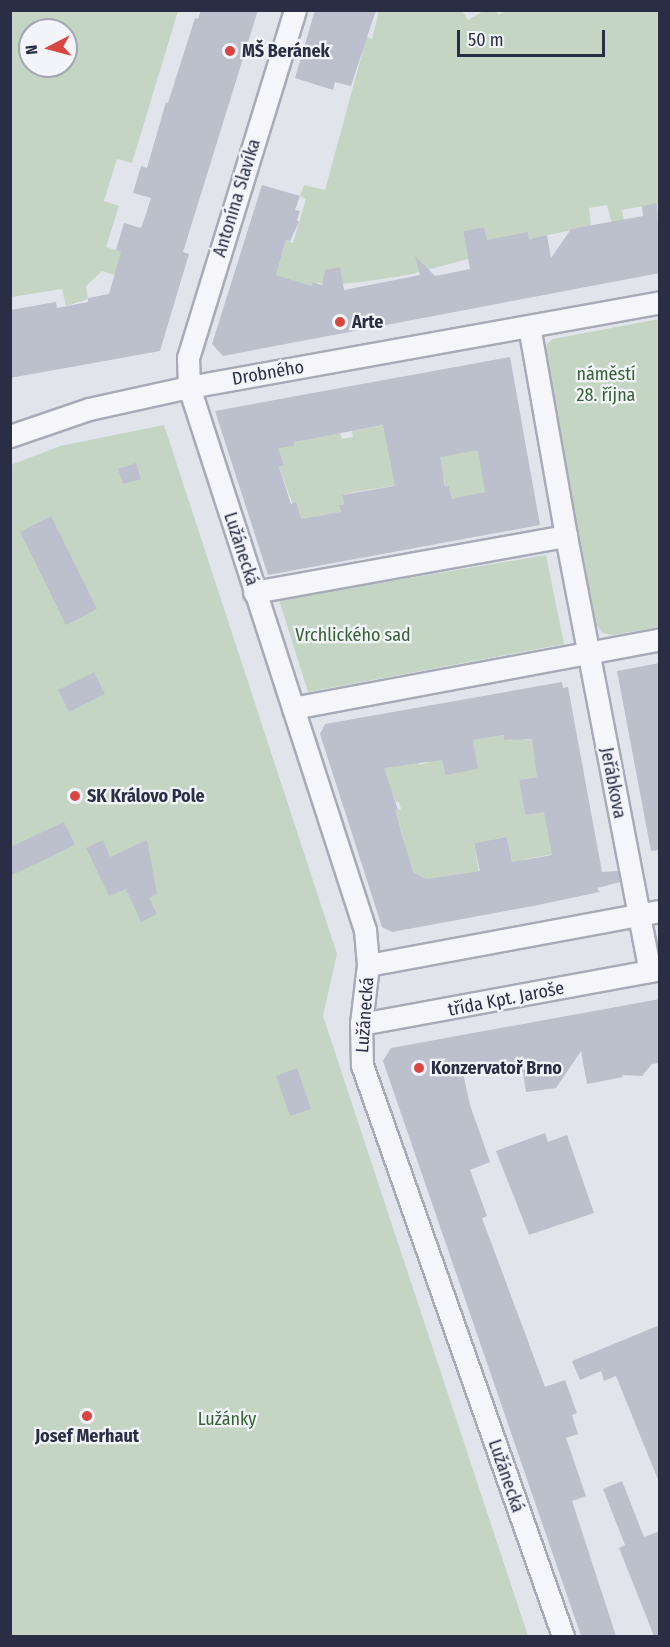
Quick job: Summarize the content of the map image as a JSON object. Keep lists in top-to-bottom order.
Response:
{
  "streets": {
    "street": [
      "Antonína Slavíka",
      "Drobného",
      "Lužánecká",
      "Jeřábkova",
      "třída Kpt. Jaroše"
    ]
  },
  "crossings": [
    ["Antonína Slavíka", "Drobného"],
    ["Antonína Slavíka", "Lužánecká"],
    ["Drobného", "Lužánecká"],
    ["Lužánecká", "třída Kpt. Jaroše"],
    ["Jeřábkova", "třída Kpt. Jaroše"]
  ],
  "parks": ["náměstí 28. října", "Vrchlického sad", "Lužánky"],
  "places": [
    "MŠ Beránek",
    "Arte",
    "SK Královo Pole",
    "Konzervatoř Brno",
    "Josef Merhaut"
  ],
  "scale_bar": "50 m",
  "north": "left"
}
